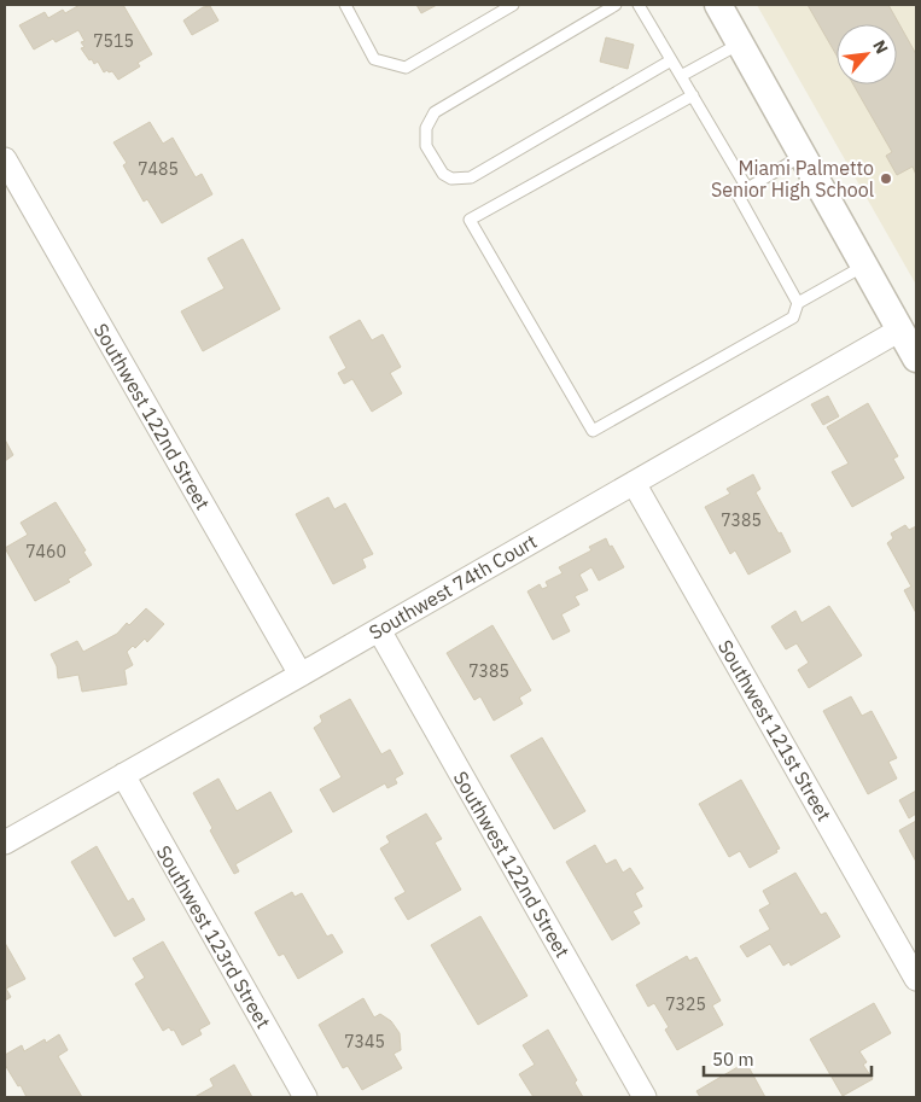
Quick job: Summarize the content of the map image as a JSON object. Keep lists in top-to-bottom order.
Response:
{
  "streets": {
    "street": [
      "Southwest 122nd Street",
      "Southwest 74th Court",
      "Southwest 121st Street",
      "Southwest 123rd Street"
    ]
  },
  "crossings": [
    ["Southwest 122nd Street", "Southwest 74th Court"],
    ["Southwest 74th Court", "Southwest 121st Street"],
    ["Southwest 74th Court", "Southwest 123rd Street"]
  ],
  "places": ["Miami Palmetto Senior High School"],
  "house_numbers": [
    "7515",
    "7485",
    "7385",
    "7460",
    "7385",
    "7325",
    "7345"
  ],
  "scale_bar": "50 m",
  "north": "top right"
}
